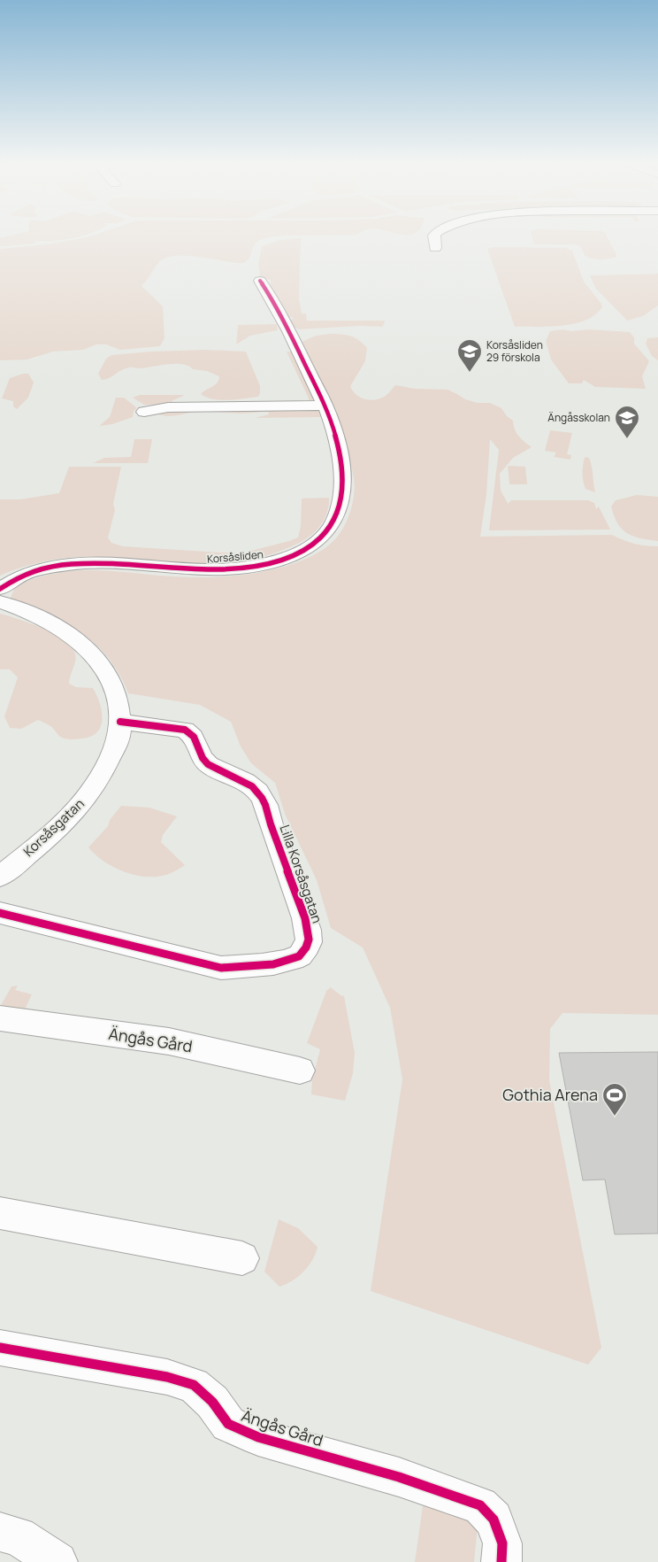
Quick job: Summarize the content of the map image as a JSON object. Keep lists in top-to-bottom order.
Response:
{
  "streets": {
    "street": [
      "Korsåsliden",
      "Korsåsgatan",
      "Lilla Korsåsgatan",
      "Ängås Gård"
    ]
  },
  "crossings": [
    ["Korsåsgatan", "Lilla Korsåsgatan"]
  ],
  "places": {
    "school or university": ["Korsåsliden 29 förskola", "Ängåsskolan"],
    "sports": ["Gothia Arena"]
  }
}
